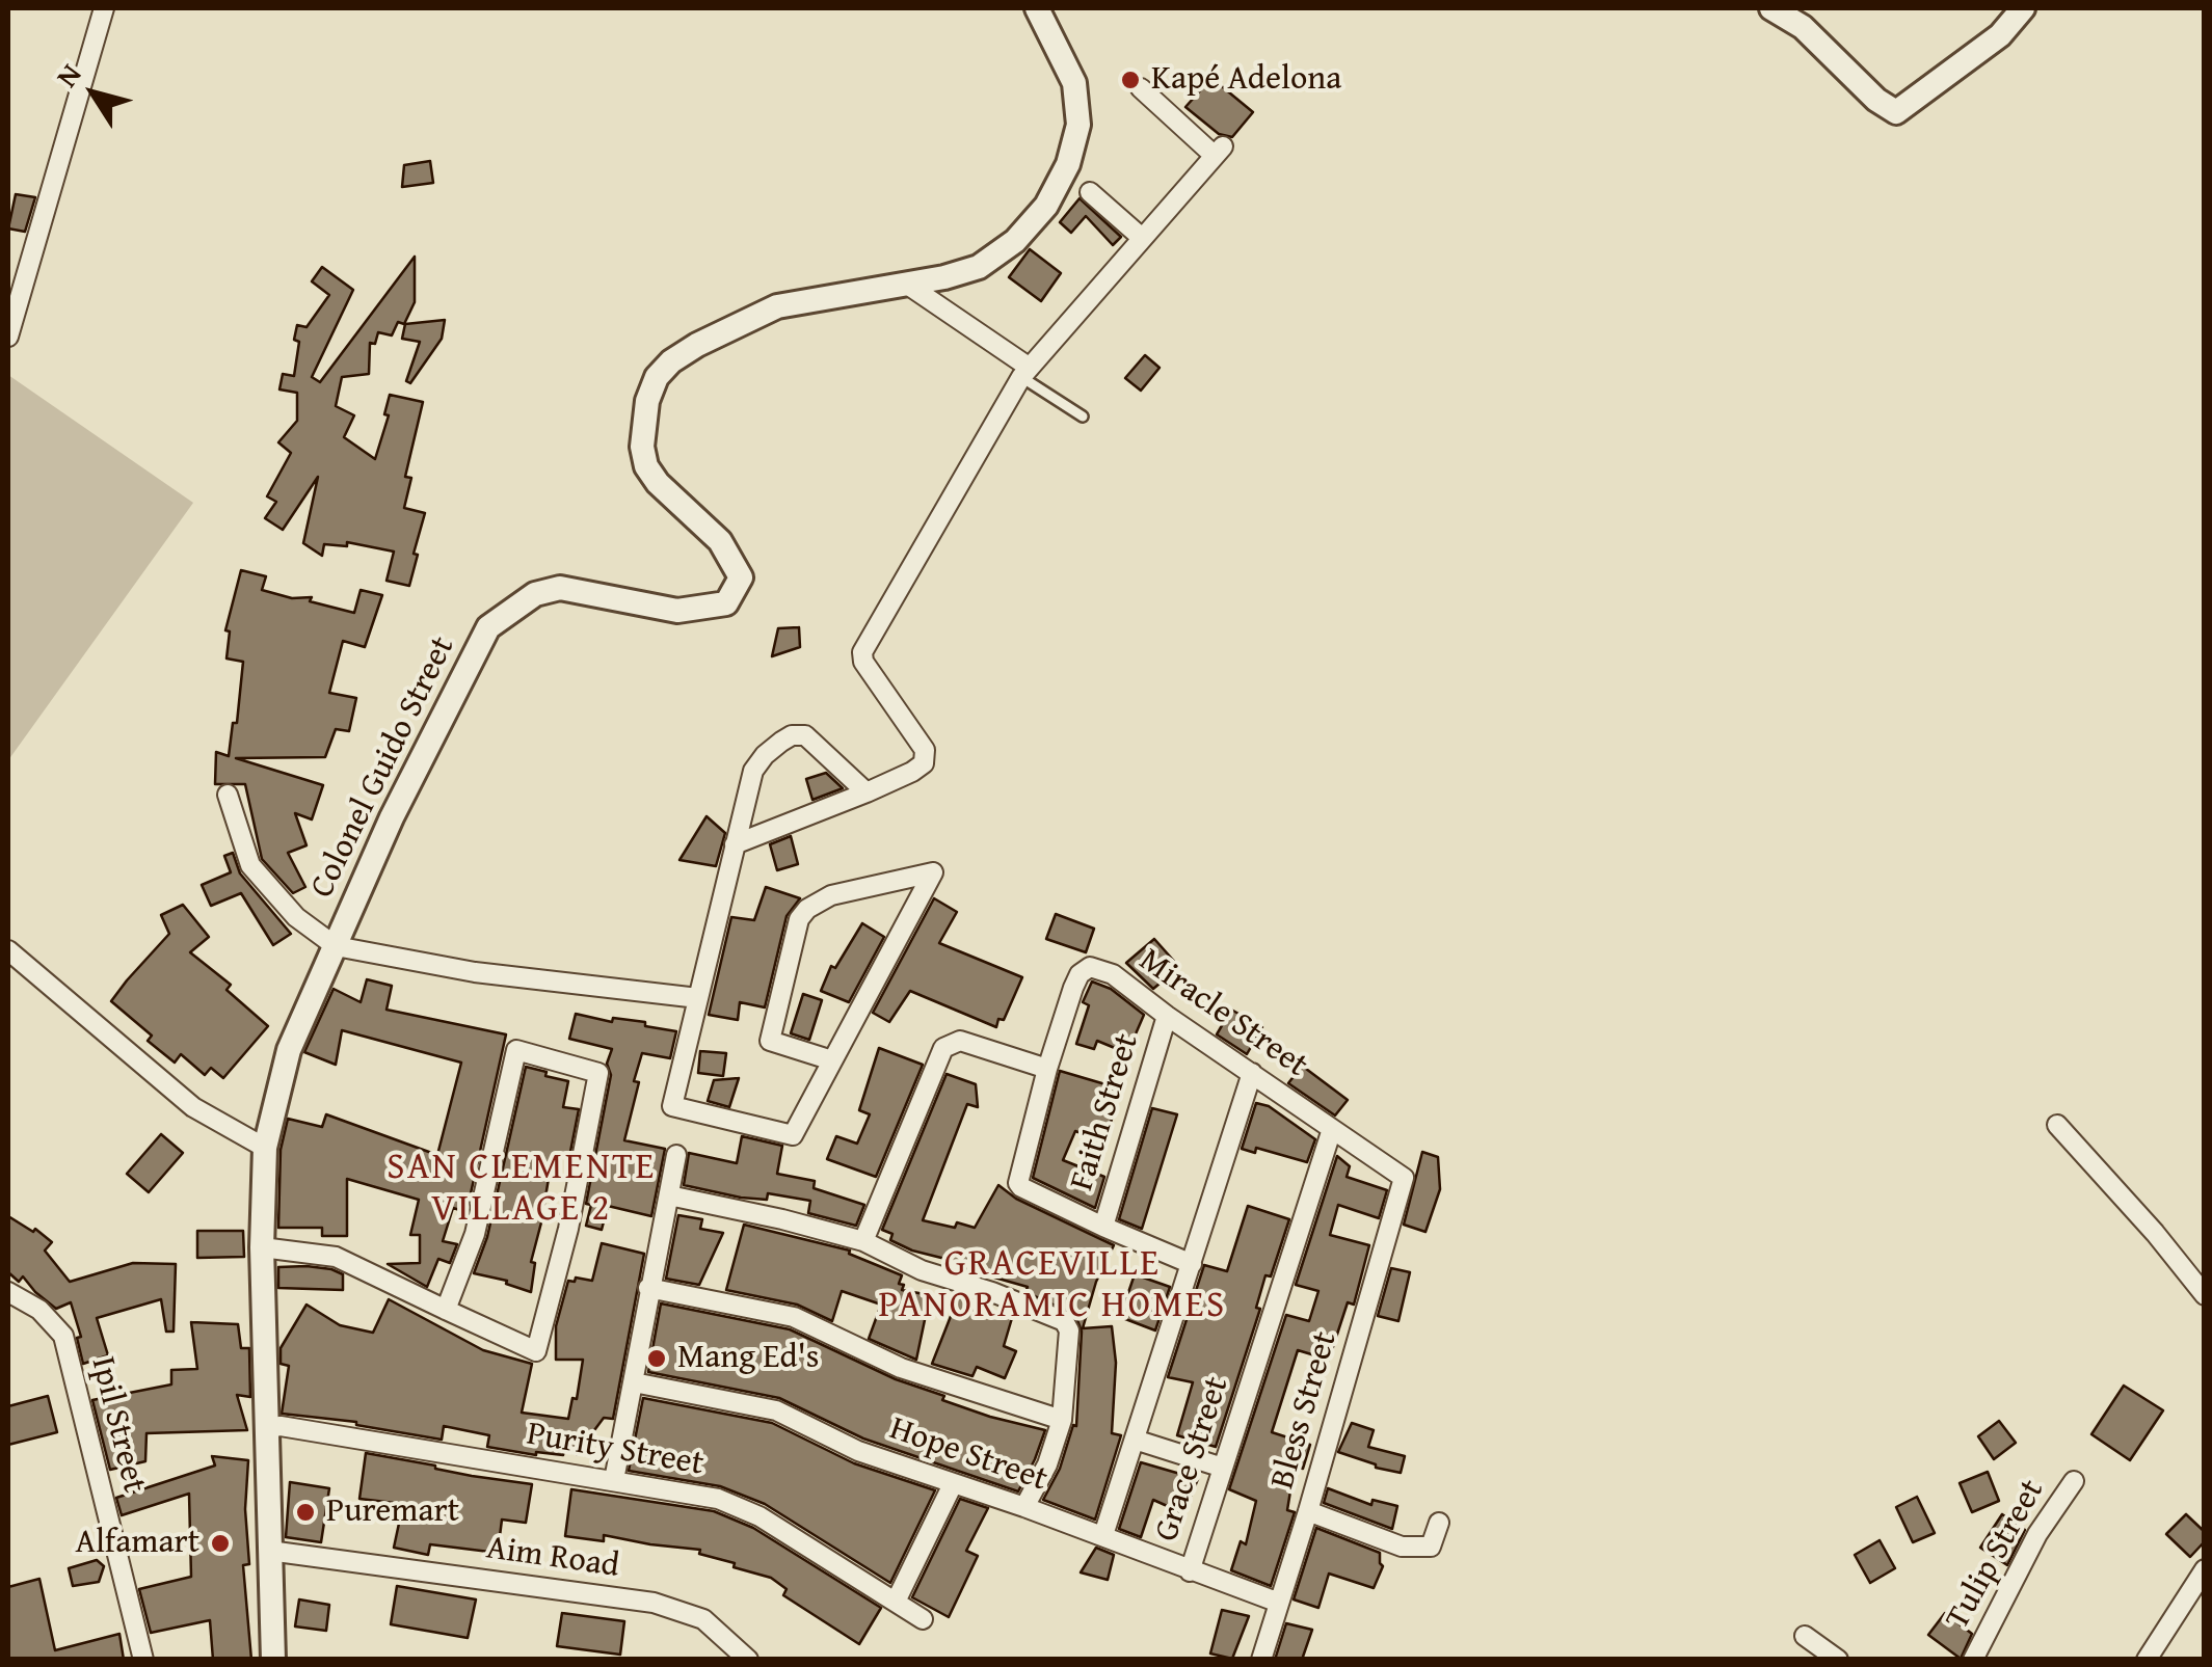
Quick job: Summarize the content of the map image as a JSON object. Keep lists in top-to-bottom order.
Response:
{
  "streets": {
    "street": [
      "Colonel Guido Street",
      "Miracle Street",
      "Faith Street",
      "Bless Street",
      "Ipil Street",
      "Purity Street",
      "Hope Street",
      "Grace Street",
      "Tulip Street",
      "Aim Road"
    ]
  },
  "crossings": [
    ["Colonel Guido Street", "Purity Street"],
    ["Colonel Guido Street", "Aim Road"],
    ["Miracle Street", "Faith Street"],
    ["Miracle Street", "Bless Street"],
    ["Miracle Street", "Grace Street"],
    ["Bless Street", "Hope Street"],
    ["Hope Street", "Grace Street"]
  ],
  "districts": ["SAN CLEMENTE VILLAGE 2", "GRACEVILLE PANORAMIC HOMES"],
  "places": [
    "Kapé Adelona",
    "Mang Ed's",
    "Puremart",
    "Alfamart"
  ],
  "north": "top left"
}
